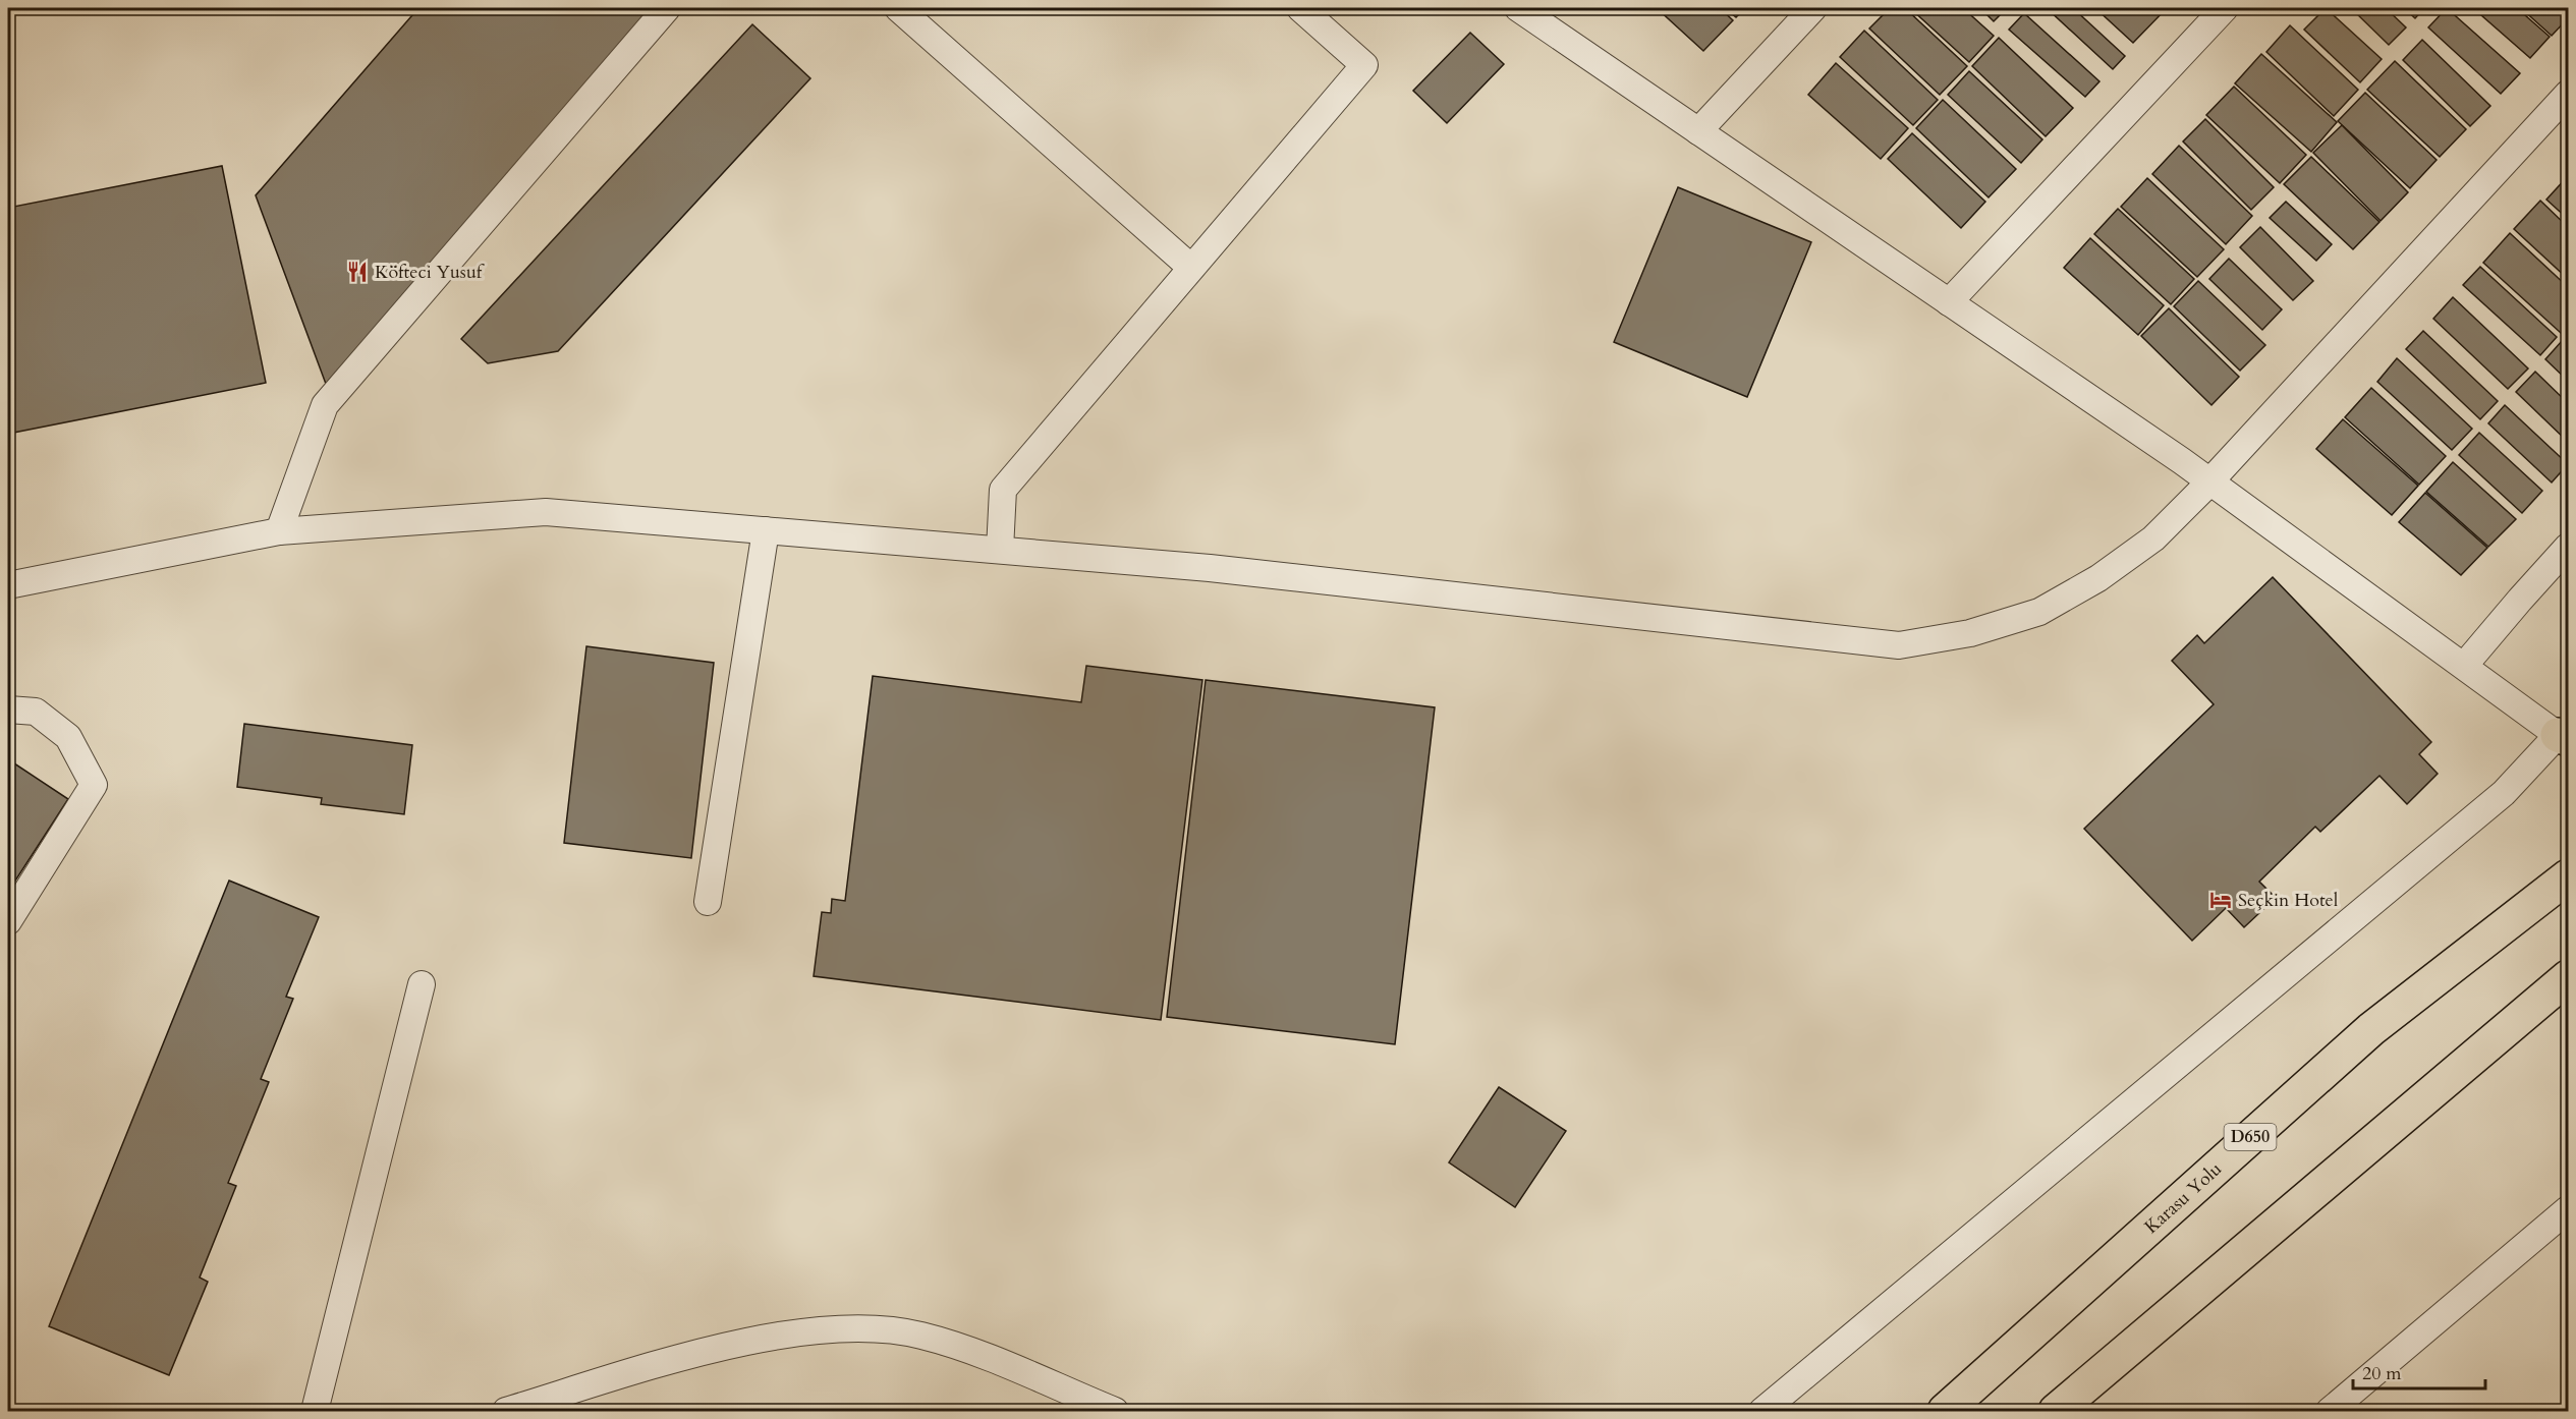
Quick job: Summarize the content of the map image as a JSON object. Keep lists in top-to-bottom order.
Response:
{
  "streets": {
    "highway": ["D650", "Karasu Yolu"]
  },
  "places": {
    "restaurant": ["Köfteci Yusuf"],
    "hotel": ["Seçkin Hotel"]
  },
  "scale_bar": "20 m"
}
